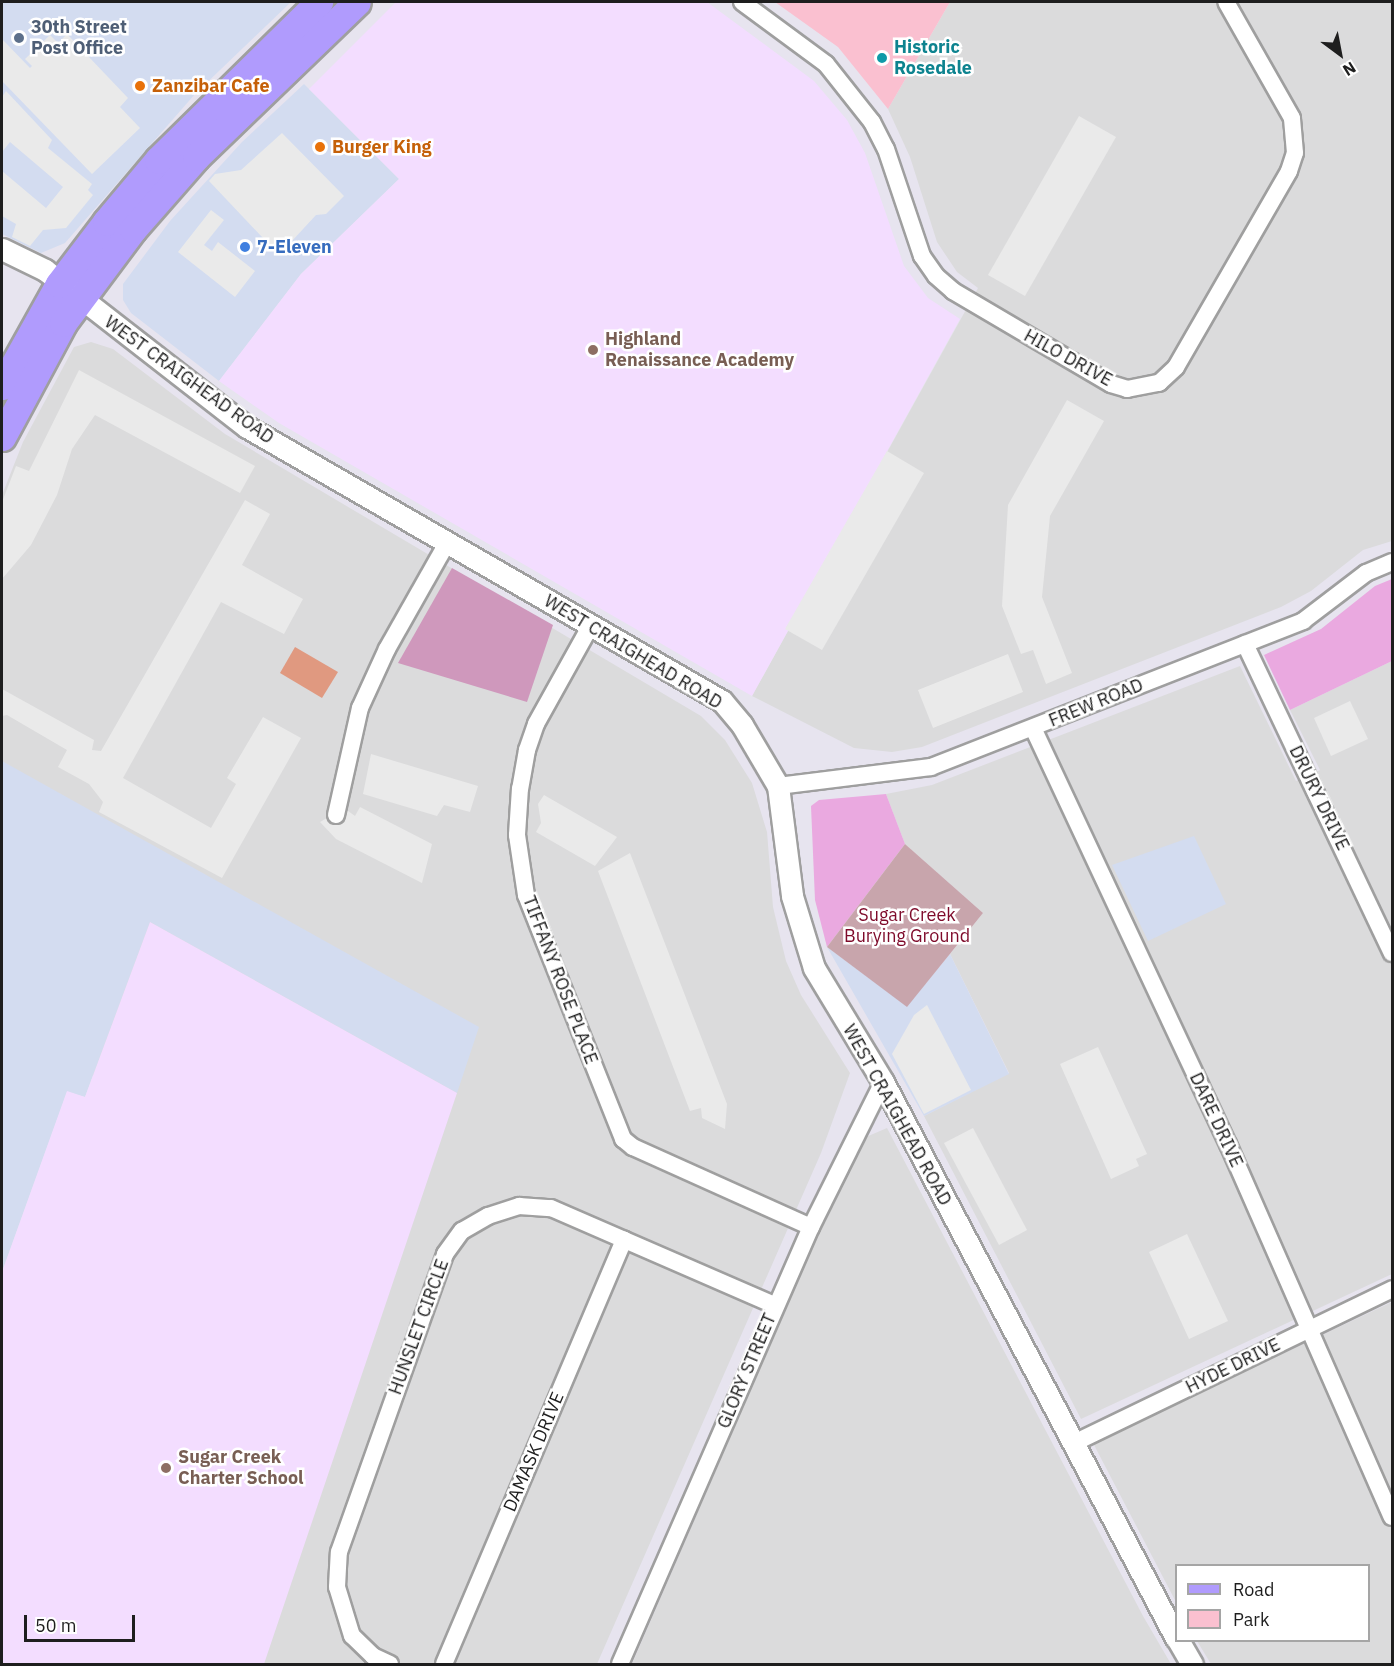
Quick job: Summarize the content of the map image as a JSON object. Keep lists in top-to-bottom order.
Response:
{
  "streets": {
    "street": [
      "HILO DRIVE",
      "WEST CRAIGHEAD ROAD",
      "FREW ROAD",
      "DRURY DRIVE",
      "TIFFANY ROSE PLACE",
      "DARE DRIVE",
      "HUNSLET CIRCLE",
      "HYDE DRIVE",
      "GLORY STREET",
      "DAMASK DRIVE"
    ]
  },
  "crossings": [
    ["WEST CRAIGHEAD ROAD", "FREW ROAD"],
    ["WEST CRAIGHEAD ROAD", "TIFFANY ROSE PLACE"],
    ["WEST CRAIGHEAD ROAD", "HYDE DRIVE"],
    ["WEST CRAIGHEAD ROAD", "GLORY STREET"],
    ["FREW ROAD", "DRURY DRIVE"],
    ["FREW ROAD", "DARE DRIVE"],
    ["TIFFANY ROSE PLACE", "GLORY STREET"],
    ["DARE DRIVE", "HYDE DRIVE"],
    ["HUNSLET CIRCLE", "GLORY STREET"],
    ["HUNSLET CIRCLE", "DAMASK DRIVE"]
  ],
  "parks": ["Sugar Creek Burying Ground"],
  "places": [
    "30th Street Post Office",
    "Historic Rosedale",
    "Zanzibar Cafe",
    "Burger King",
    "7-Eleven",
    "Highland Renaissance Academy",
    "Sugar Creek Charter School"
  ],
  "legend": ["Road", "Park"],
  "scale_bar": "50 m",
  "north": "bottom right"
}
